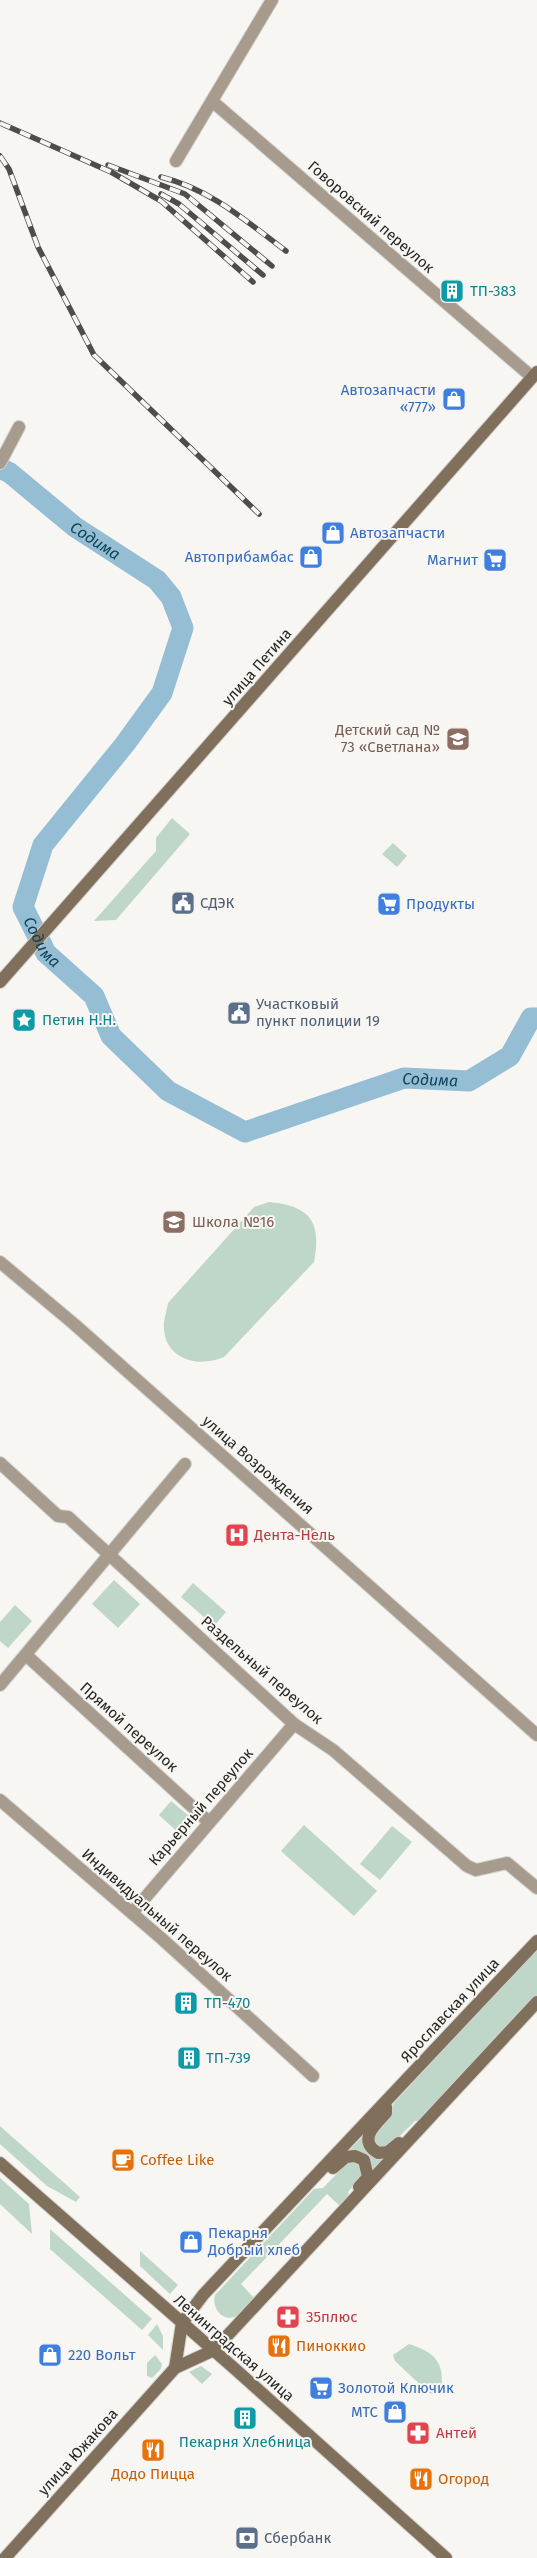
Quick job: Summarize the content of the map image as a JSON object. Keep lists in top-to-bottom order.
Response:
{
  "streets": {
    "street": [
      "Говоровский переулок",
      "улица Петина",
      "улица Возрождения",
      "Раздельный переулок",
      "Прямой переулок",
      "Карьерный переулок",
      "Индивидуальный переулок",
      "Ярославская улица",
      "Ленинградская улица",
      "улица Южакова"
    ]
  },
  "crossings": [
    ["Говоровский переулок", "улица Петина"],
    ["Раздельный переулок", "Карьерный переулок"],
    ["Прямой переулок", "Карьерный переулок"],
    ["Карьерный переулок", "Индивидуальный переулок"],
    ["Ярославская улица", "Ленинградская улица"],
    ["Ярославская улица", "улица Южакова"],
    ["Ленинградская улица", "улица Южакова"]
  ],
  "water": ["Содима"],
  "places": {
    "building": [
      "ТП-383",
      "ТП-470",
      "ТП-739",
      "Пекарня Хлебница"
    ],
    "shop": [
      "Автозапчасти «777»",
      "Автозапчасти",
      "Автоприбамбас",
      "Пекарня Добрый хлеб",
      "220 Вольт",
      "МТС"
    ],
    "supermarket": ["Магнит", "Продукты", "Золотой Ключик"],
    "school or university": ["Детский сад № 73 «Светлана»", "Школа №16"],
    "public building": ["СДЭК", "Участковый пункт полиции 19"],
    "place": ["Петин Н.Н."],
    "hospital": ["Дента-Нель"],
    "cafe": ["Coffee Like"],
    "pharmacy": ["35плюс", "Антей"],
    "restaurant": ["Пиноккио", "Додо Пицца", "Огород"],
    "bank": ["Сбербанк"]
  }
}
